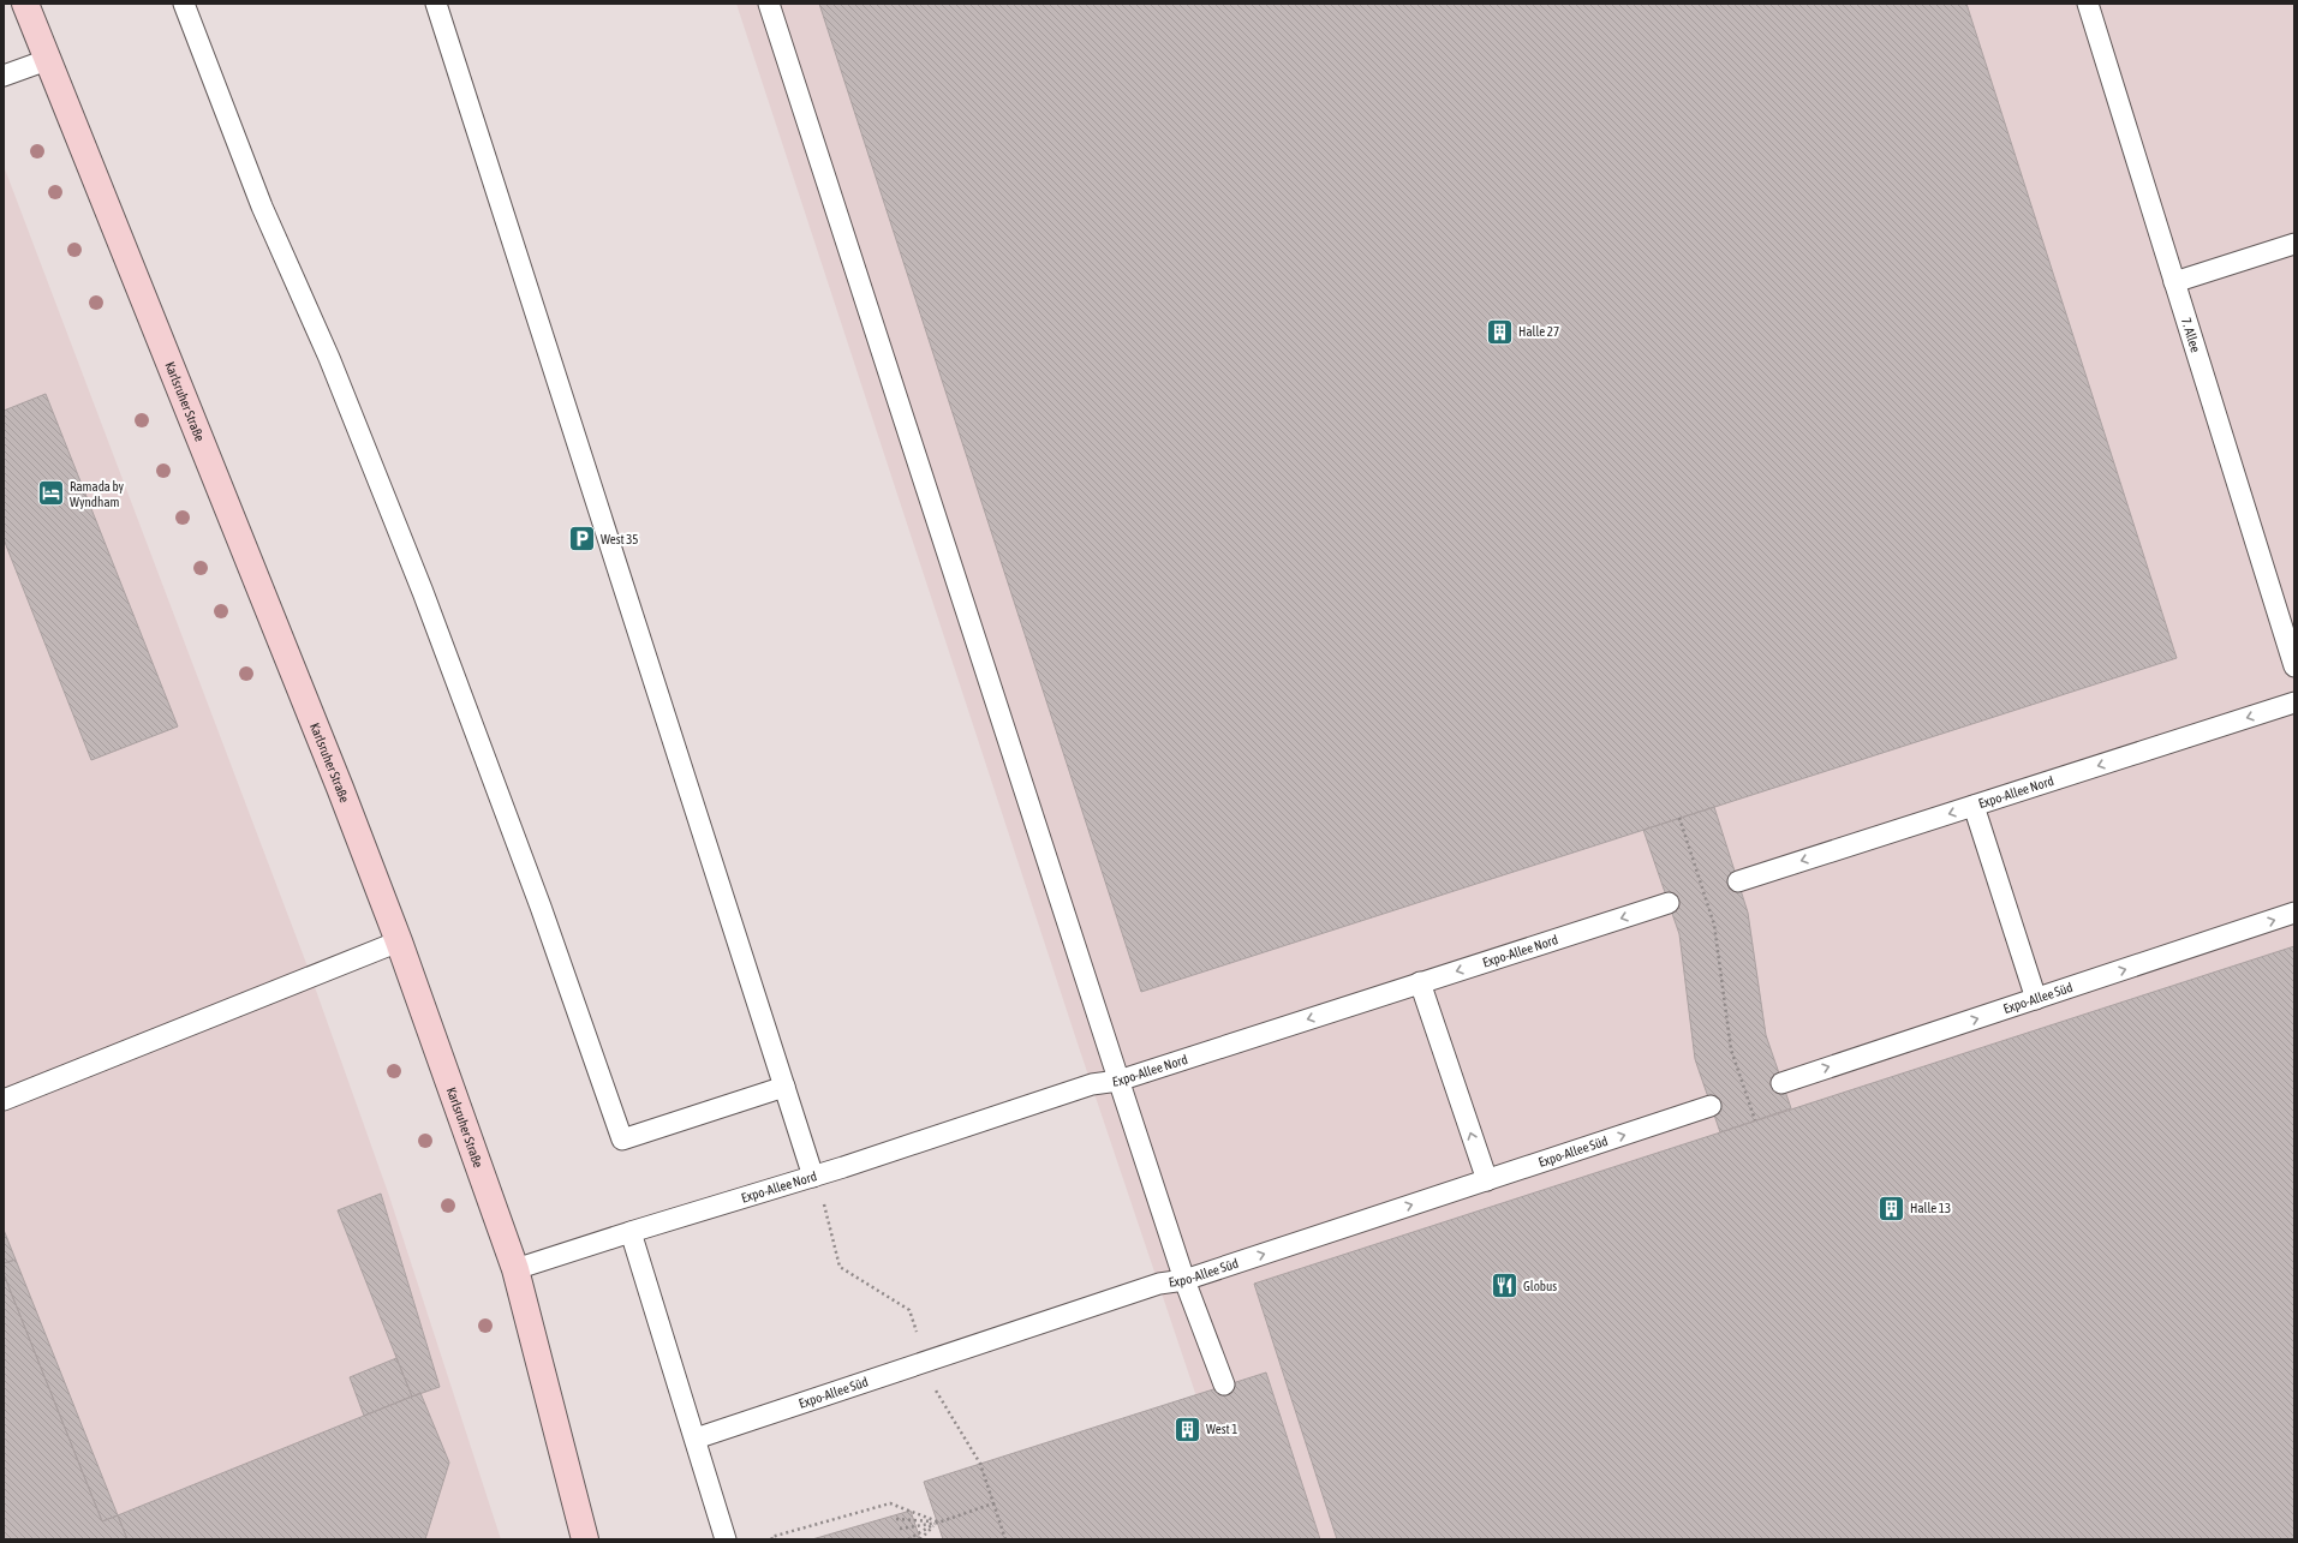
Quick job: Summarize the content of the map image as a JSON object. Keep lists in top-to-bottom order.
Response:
{
  "streets": {
    "main road": ["Karlsruher Straße"],
    "lane": ["7. Allee", "Expo-Allee Nord", "Expo-Allee Süd"]
  },
  "crossings": [
    ["Karlsruher Straße", "Expo-Allee Nord"]
  ],
  "one_way": ["Expo-Allee Nord", "Expo-Allee Süd"],
  "places": {
    "building": ["Halle 27", "Halle 13", "West 1"],
    "hotel": ["Ramada by Wyndham"],
    "parking": ["West 35"],
    "restaurant": ["Globus"]
  }
}
